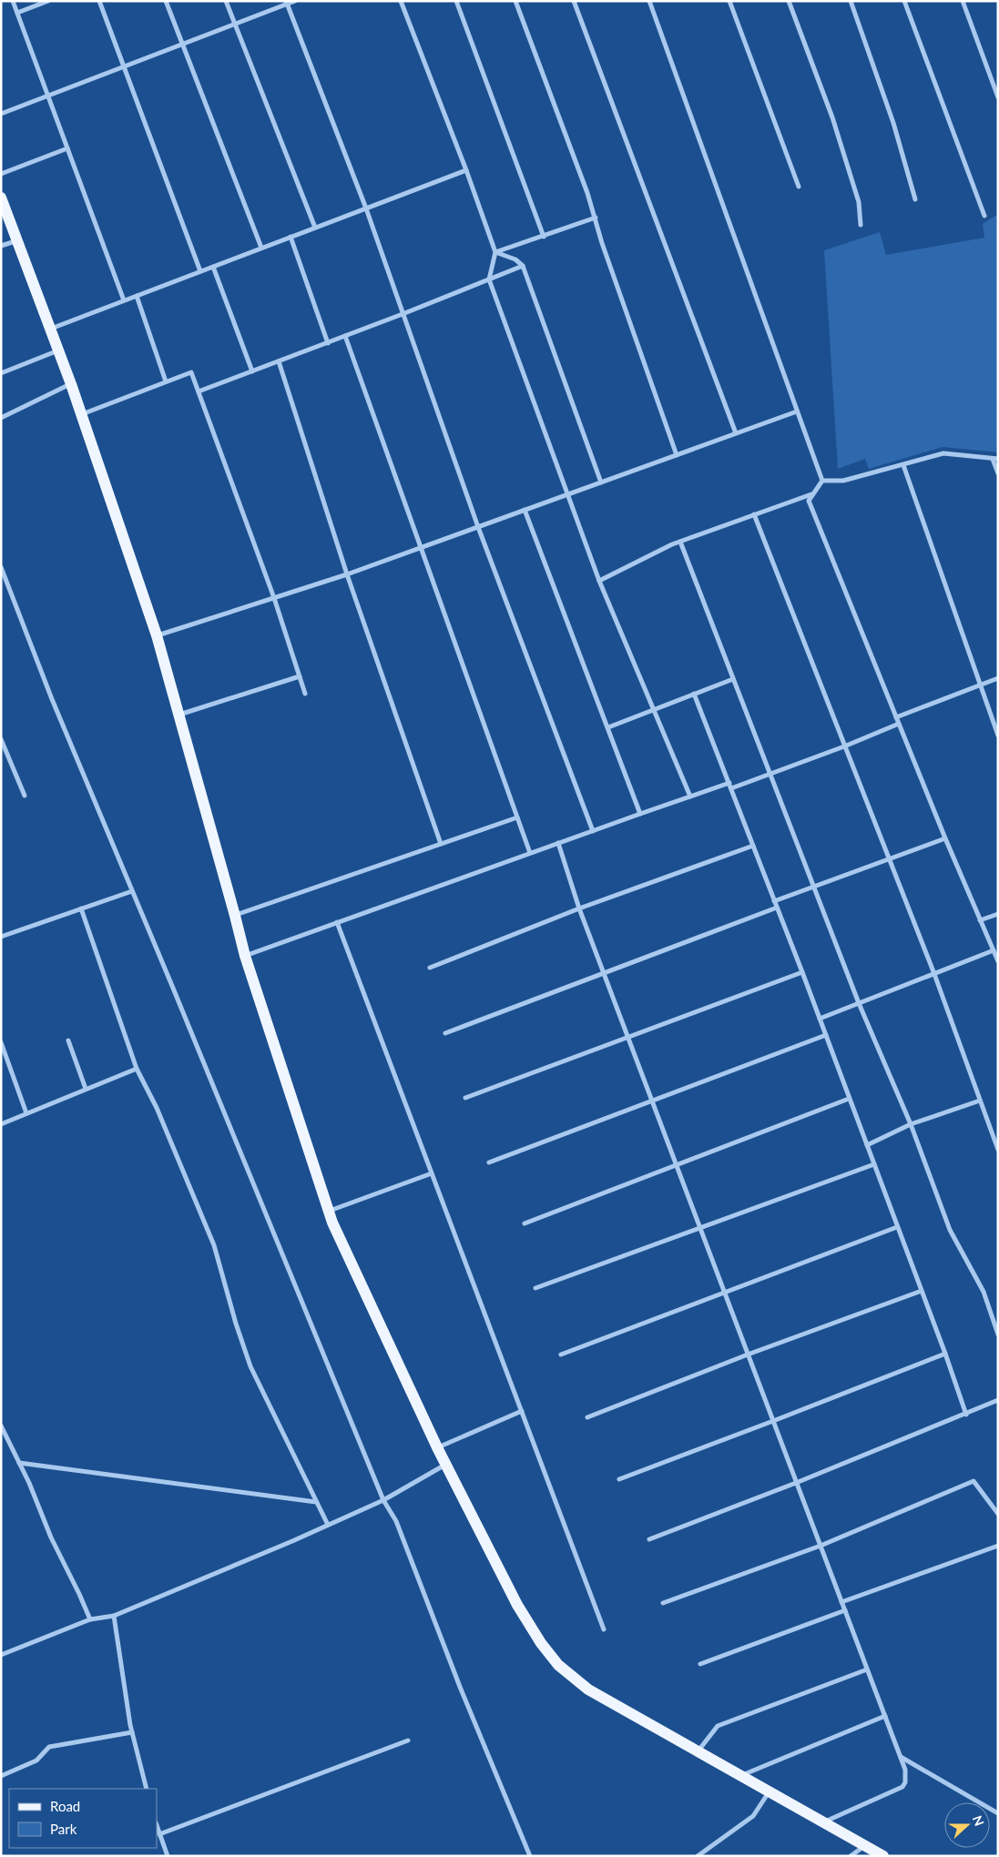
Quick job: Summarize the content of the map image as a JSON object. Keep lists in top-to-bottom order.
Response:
{
  "legend": ["Road", "Park"],
  "north": "right"
}
